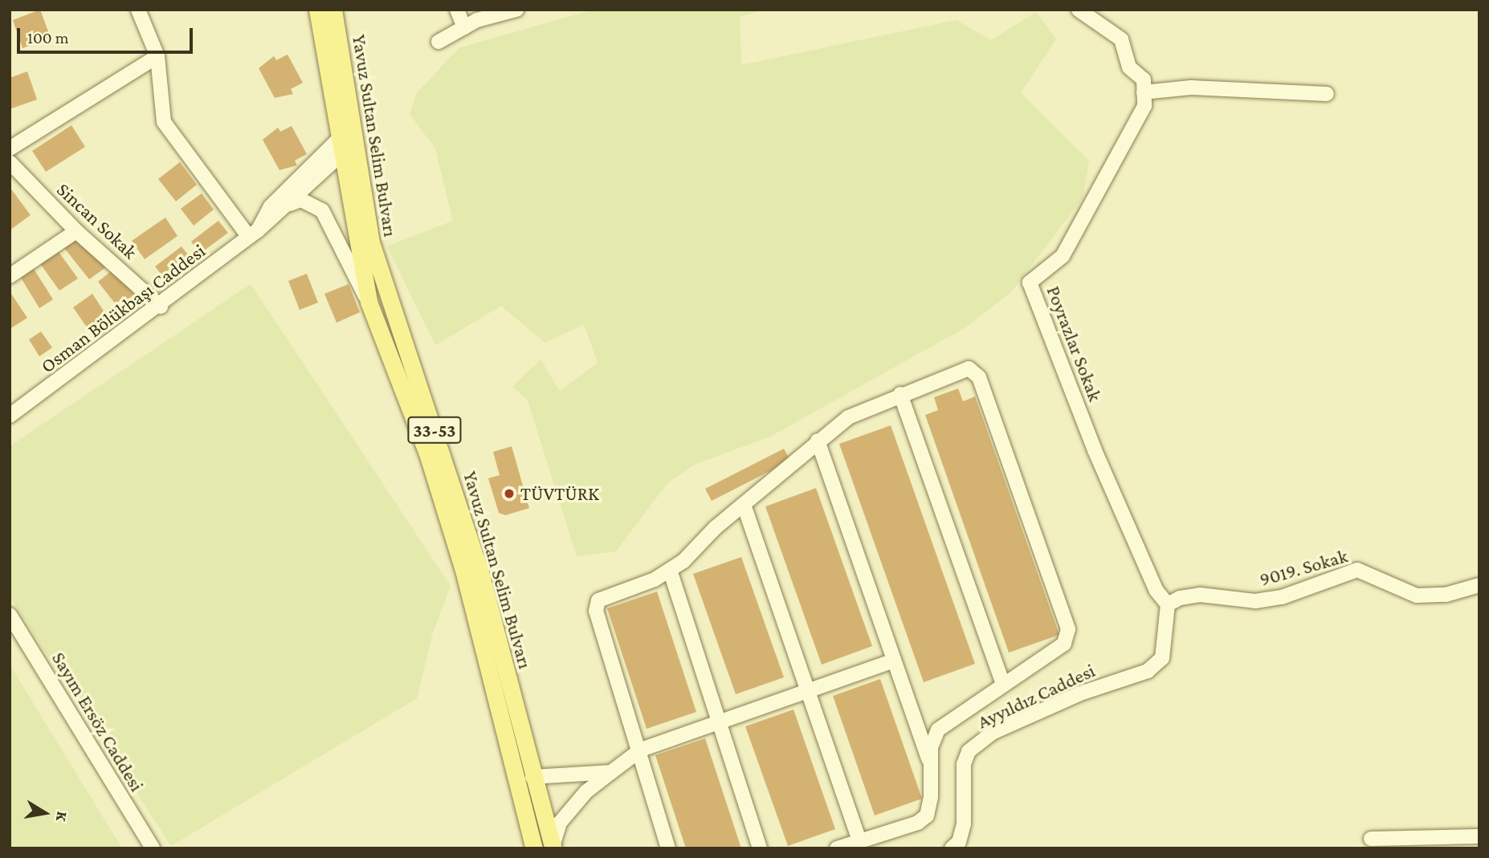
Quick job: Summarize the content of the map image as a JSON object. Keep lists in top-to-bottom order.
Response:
{
  "streets": {
    "main road": ["Yavuz Sultan Selim Bulvarı", "33-53"],
    "street": [
      "Sincan Sokak",
      "Osman Bölükbaşı Caddesi",
      "Poyrazlar Sokak",
      "9019. Sokak",
      "Ayyıldız Caddesi",
      "Sayım Ersöz Caddesi"
    ]
  },
  "crossings": [
    ["Yavuz Sultan Selim Bulvarı", "Osman Bölükbaşı Caddesi"],
    ["Sincan Sokak", "Osman Bölükbaşı Caddesi"],
    ["Poyrazlar Sokak", "9019. Sokak"],
    ["Poyrazlar Sokak", "Ayyıldız Caddesi"],
    ["9019. Sokak", "Ayyıldız Caddesi"]
  ],
  "places": ["TÜVTÜRK"],
  "scale_bar": "100 m",
  "north": "right"
}
